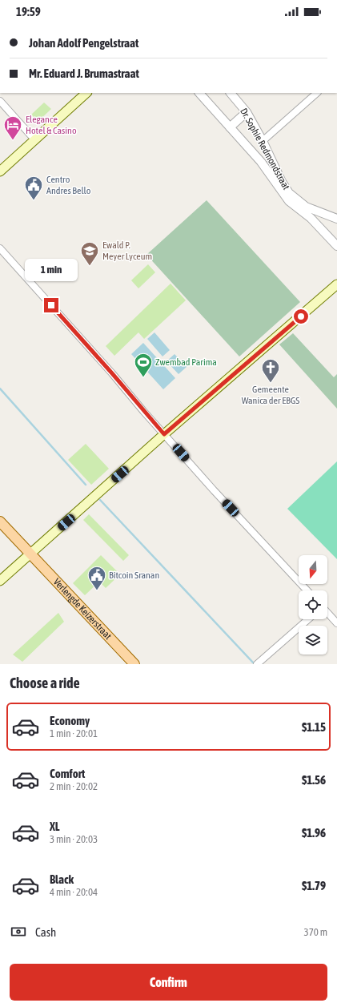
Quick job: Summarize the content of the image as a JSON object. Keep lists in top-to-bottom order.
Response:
{
  "streets": {
    "main road": ["Verlengde Keizerstraat"],
    "street": ["Dr. Sophie Redmondstraat"]
  },
  "places": {
    "hotel": ["Elegance Hotel & Casino"],
    "public building": ["Centro Andres Bello", "Bitcoin Sranan"],
    "school or university": ["Ewald P. Meyer Lyceum"],
    "sports": ["Zwembad Parima"],
    "church": ["Gemeente Wanica der EBGS"]
  },
  "north": "bottom",
  "page": {
    "status": "19:59",
    "banner": ["Johan Adolf Pengelstraat", "Mr. Eduard J. Brumastraat"],
    "bubble": "1 min",
    "heading": "Choose a ride",
    "list": [
      {
        "name": "Economy",
        "note": "1 min · 20:01",
        "value": "$1.15"
      },
      {
        "name": "Comfort",
        "note": "2 min · 20:02",
        "value": "$1.56"
      },
      {
        "name": "XL",
        "note": "3 min · 20:03",
        "value": "$1.96"
      },
      {
        "name": "Black",
        "note": "4 min · 20:04",
        "value": "$1.79"
      }
    ],
    "pay": ["Cash", "370 m"],
    "buttons": "Confirm"
  }
}
